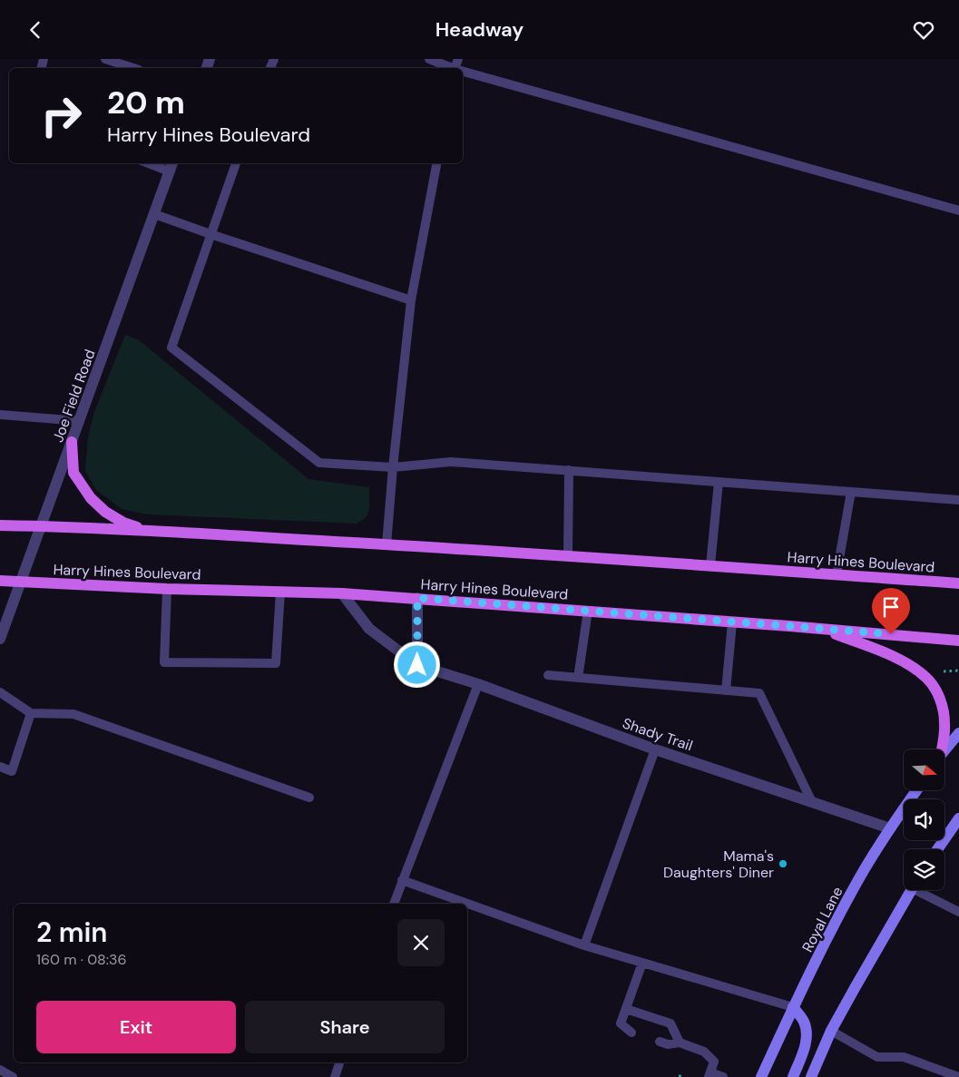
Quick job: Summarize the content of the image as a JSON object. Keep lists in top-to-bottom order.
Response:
{
  "streets": {
    "main road": ["Harry Hines Boulevard", "Royal Lane"],
    "street": ["Joe Field Road", "Shady Trail"]
  },
  "crossings": [
    ["Joe Field Road", "Harry Hines Boulevard"],
    ["Harry Hines Boulevard", "Shady Trail"],
    ["Shady Trail", "Royal Lane"]
  ],
  "places": ["Mama's Daughters' Diner"],
  "north": "right",
  "page": {
    "header": "Headway",
    "turn": ["20 m", "Harry Hines Boulevard"],
    "heading": ["2 min", "160 m · 08:36"],
    "buttons": ["Exit", "Share"]
  }
}
